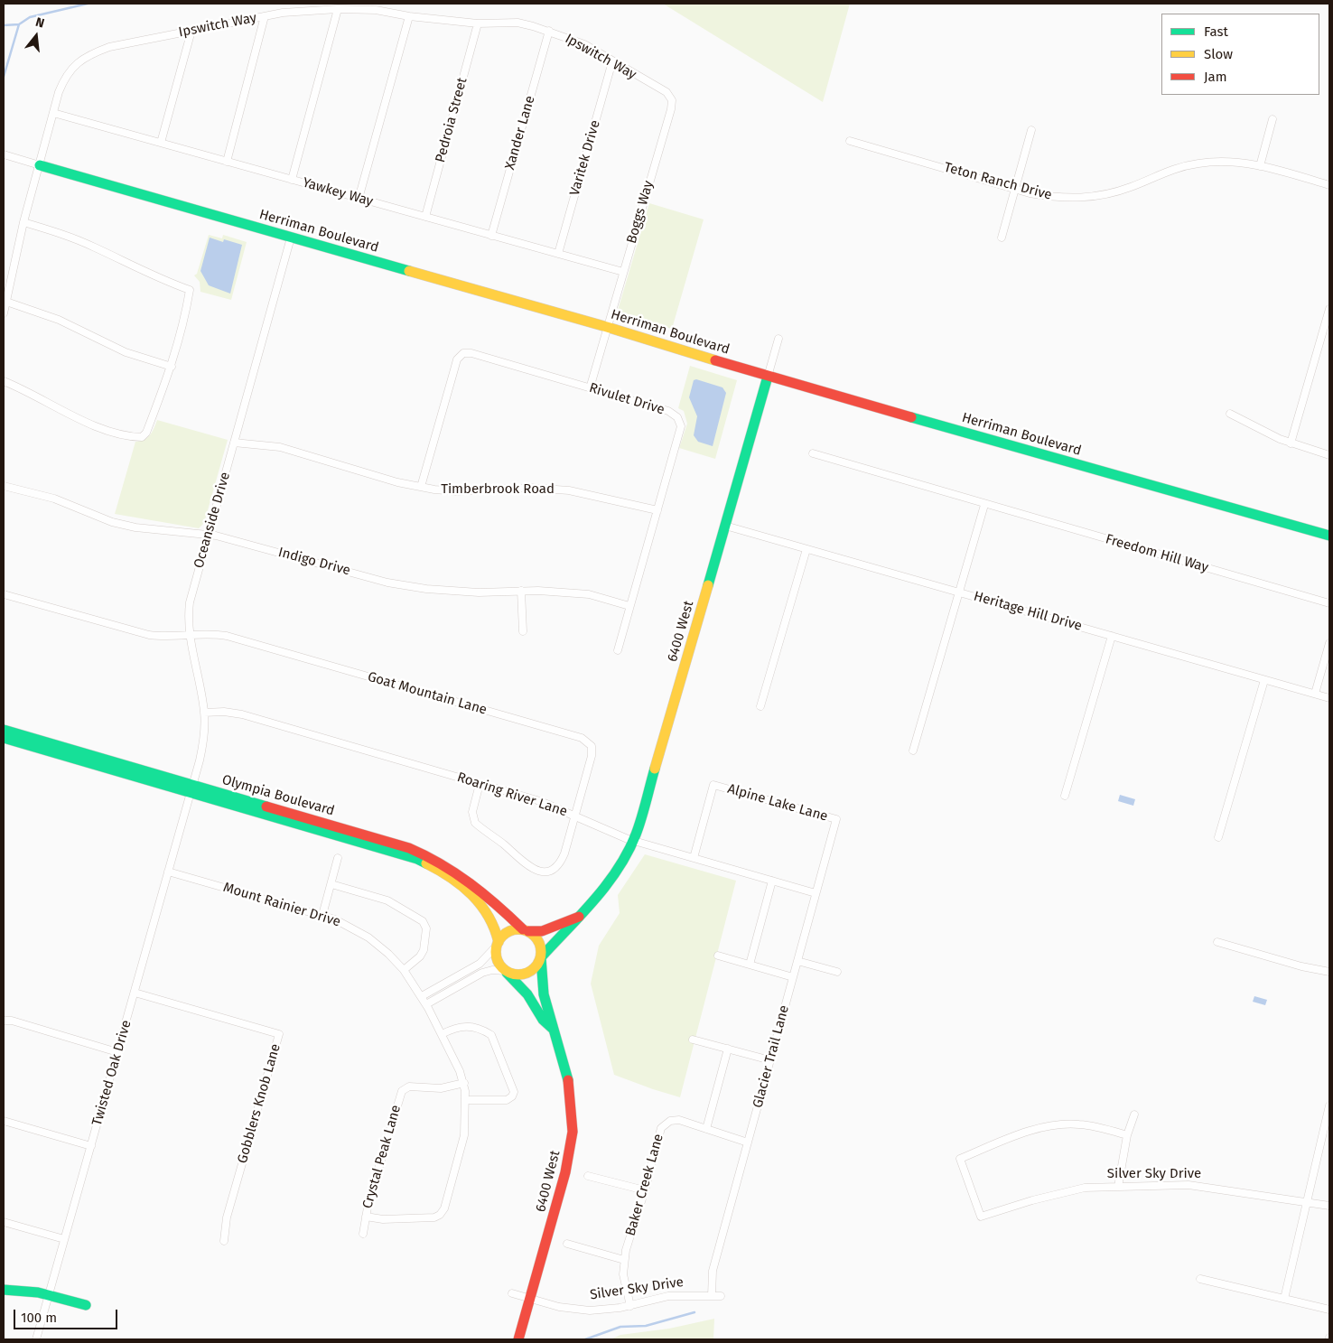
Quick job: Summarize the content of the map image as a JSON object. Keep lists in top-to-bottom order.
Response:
{
  "streets": {
    "street": [
      "Ipswitch Way",
      "Pedroia Street",
      "Xander Lane",
      "Varitek Drive",
      "Teton Ranch Drive",
      "Yawkey Way",
      "Boggs Way",
      "Herriman Boulevard",
      "Rivulet Drive",
      "Timberbrook Road",
      "Oceanside Drive",
      "Freedom Hill Way",
      "Indigo Drive",
      "Heritage Hill Drive",
      "6400 West",
      "Goat Mountain Lane",
      "Roaring River Lane",
      "Olympia Boulevard",
      "Alpine Lake Lane",
      "Mount Rainier Drive",
      "Glacier Trail Lane",
      "Twisted Oak Drive",
      "Gobblers Knob Lane",
      "Crystal Peak Lane",
      "Silver Sky Drive",
      "Baker Creek Lane"
    ]
  },
  "crossings": [
    ["Ipswitch Way", "Pedroia Street"],
    ["Ipswitch Way", "Xander Lane"],
    ["Ipswitch Way", "Varitek Drive"],
    ["Ipswitch Way", "Yawkey Way"],
    ["Ipswitch Way", "Boggs Way"],
    ["Ipswitch Way", "Herriman Boulevard"],
    ["Pedroia Street", "Yawkey Way"],
    ["Xander Lane", "Yawkey Way"],
    ["Varitek Drive", "Yawkey Way"],
    ["Yawkey Way", "Boggs Way"],
    ["Boggs Way", "Herriman Boulevard"],
    ["Boggs Way", "Rivulet Drive"],
    ["Herriman Boulevard", "Oceanside Drive"],
    ["Herriman Boulevard", "6400 West"],
    ["Rivulet Drive", "Timberbrook Road"],
    ["Rivulet Drive", "Indigo Drive"],
    ["Timberbrook Road", "Oceanside Drive"],
    ["Oceanside Drive", "Indigo Drive"],
    ["Oceanside Drive", "Goat Mountain Lane"],
    ["Oceanside Drive", "Roaring River Lane"],
    ["Oceanside Drive", "Olympia Boulevard"],
    ["Oceanside Drive", "Twisted Oak Drive"],
    ["Heritage Hill Drive", "6400 West"],
    ["6400 West", "Roaring River Lane"],
    ["6400 West", "Olympia Boulevard"],
    ["6400 West", "Silver Sky Drive"],
    ["Goat Mountain Lane", "Roaring River Lane"],
    ["Roaring River Lane", "Alpine Lake Lane"],
    ["Roaring River Lane", "Glacier Trail Lane"],
    ["Alpine Lake Lane", "Glacier Trail Lane"],
    ["Mount Rainier Drive", "Twisted Oak Drive"],
    ["Mount Rainier Drive", "Crystal Peak Lane"],
    ["Glacier Trail Lane", "Silver Sky Drive"],
    ["Glacier Trail Lane", "Baker Creek Lane"],
    ["Twisted Oak Drive", "Gobblers Knob Lane"],
    ["Silver Sky Drive", "Baker Creek Lane"]
  ],
  "legend": ["Fast", "Slow", "Jam"],
  "scale_bar": "100 m",
  "north": "top"
}
